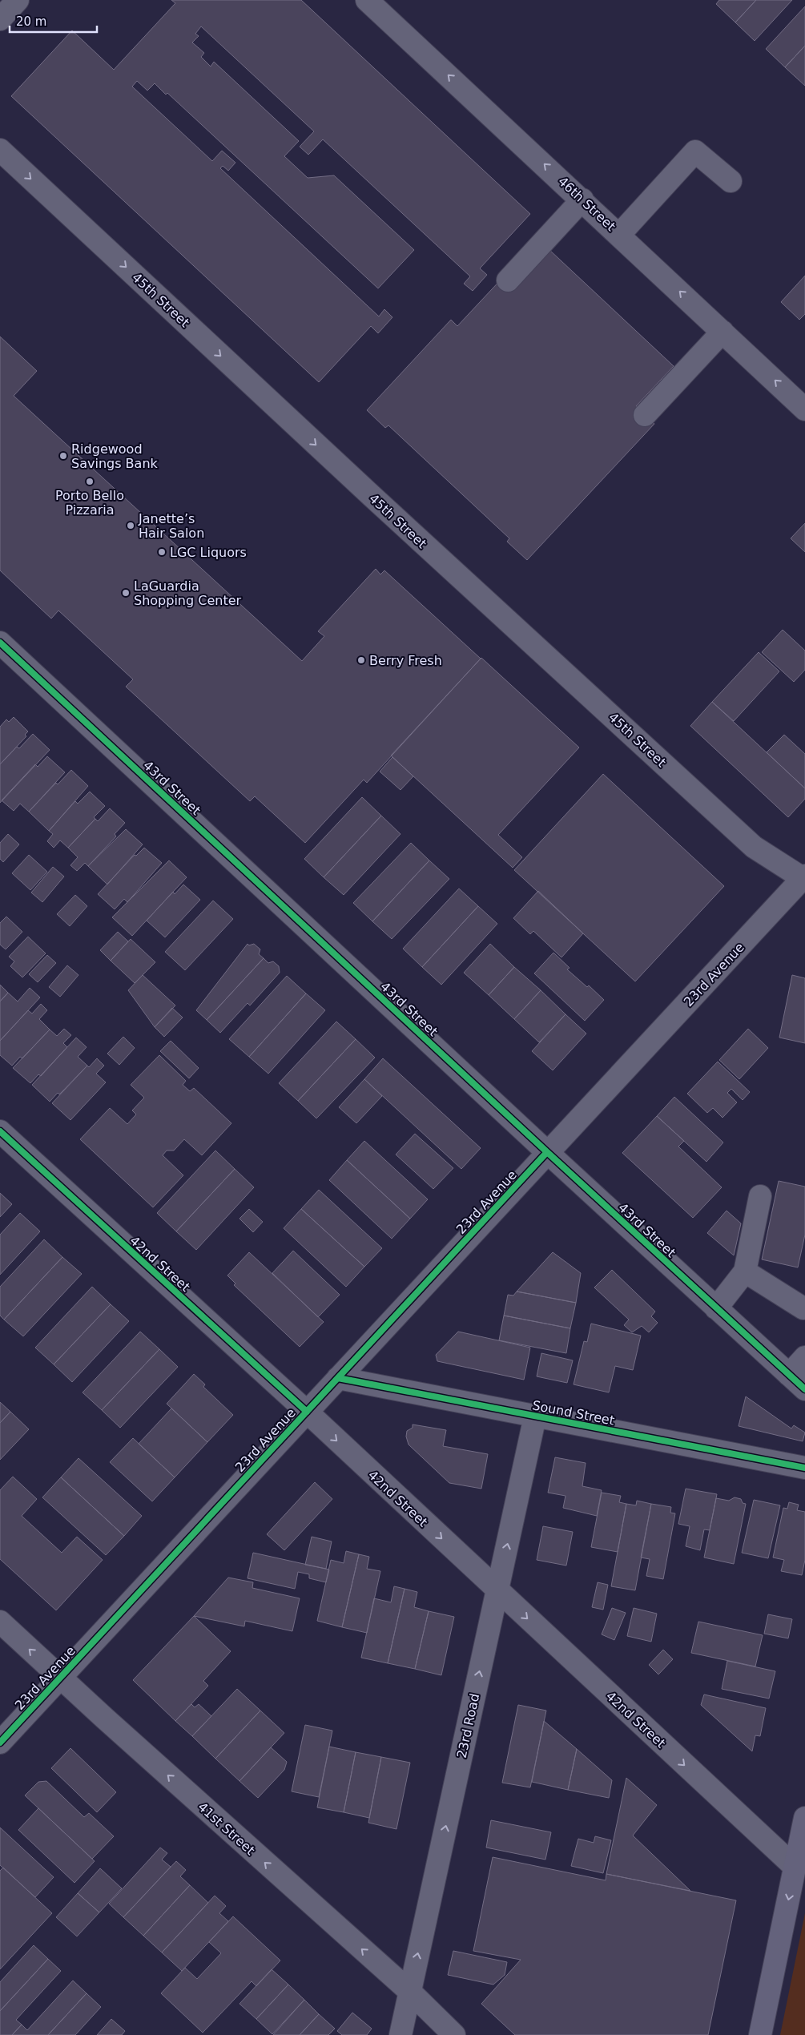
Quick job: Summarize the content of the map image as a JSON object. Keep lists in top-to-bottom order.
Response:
{
  "streets": {
    "street": [
      "46th Street",
      "45th Street",
      "43rd Street",
      "23rd Avenue",
      "42nd Street",
      "Sound Street",
      "23rd Road",
      "41st Street"
    ]
  },
  "crossings": [
    ["45th Street", "23rd Avenue"],
    ["43rd Street", "23rd Avenue"],
    ["23rd Avenue", "42nd Street"],
    ["23rd Avenue", "Sound Street"],
    ["23rd Avenue", "41st Street"],
    ["42nd Street", "23rd Road"],
    ["Sound Street", "23rd Road"],
    ["23rd Road", "41st Street"]
  ],
  "one_way": [
    "46th Street",
    "45th Street",
    "42nd Street",
    "23rd Road",
    "41st Street"
  ],
  "places": [
    "Ridgewood Savings Bank",
    "Porto Bello Pizzaria",
    "Janette’s Hair Salon",
    "LGC Liquors",
    "LaGuardia Shopping Center",
    "Berry Fresh"
  ],
  "scale_bar": "20 m"
}
